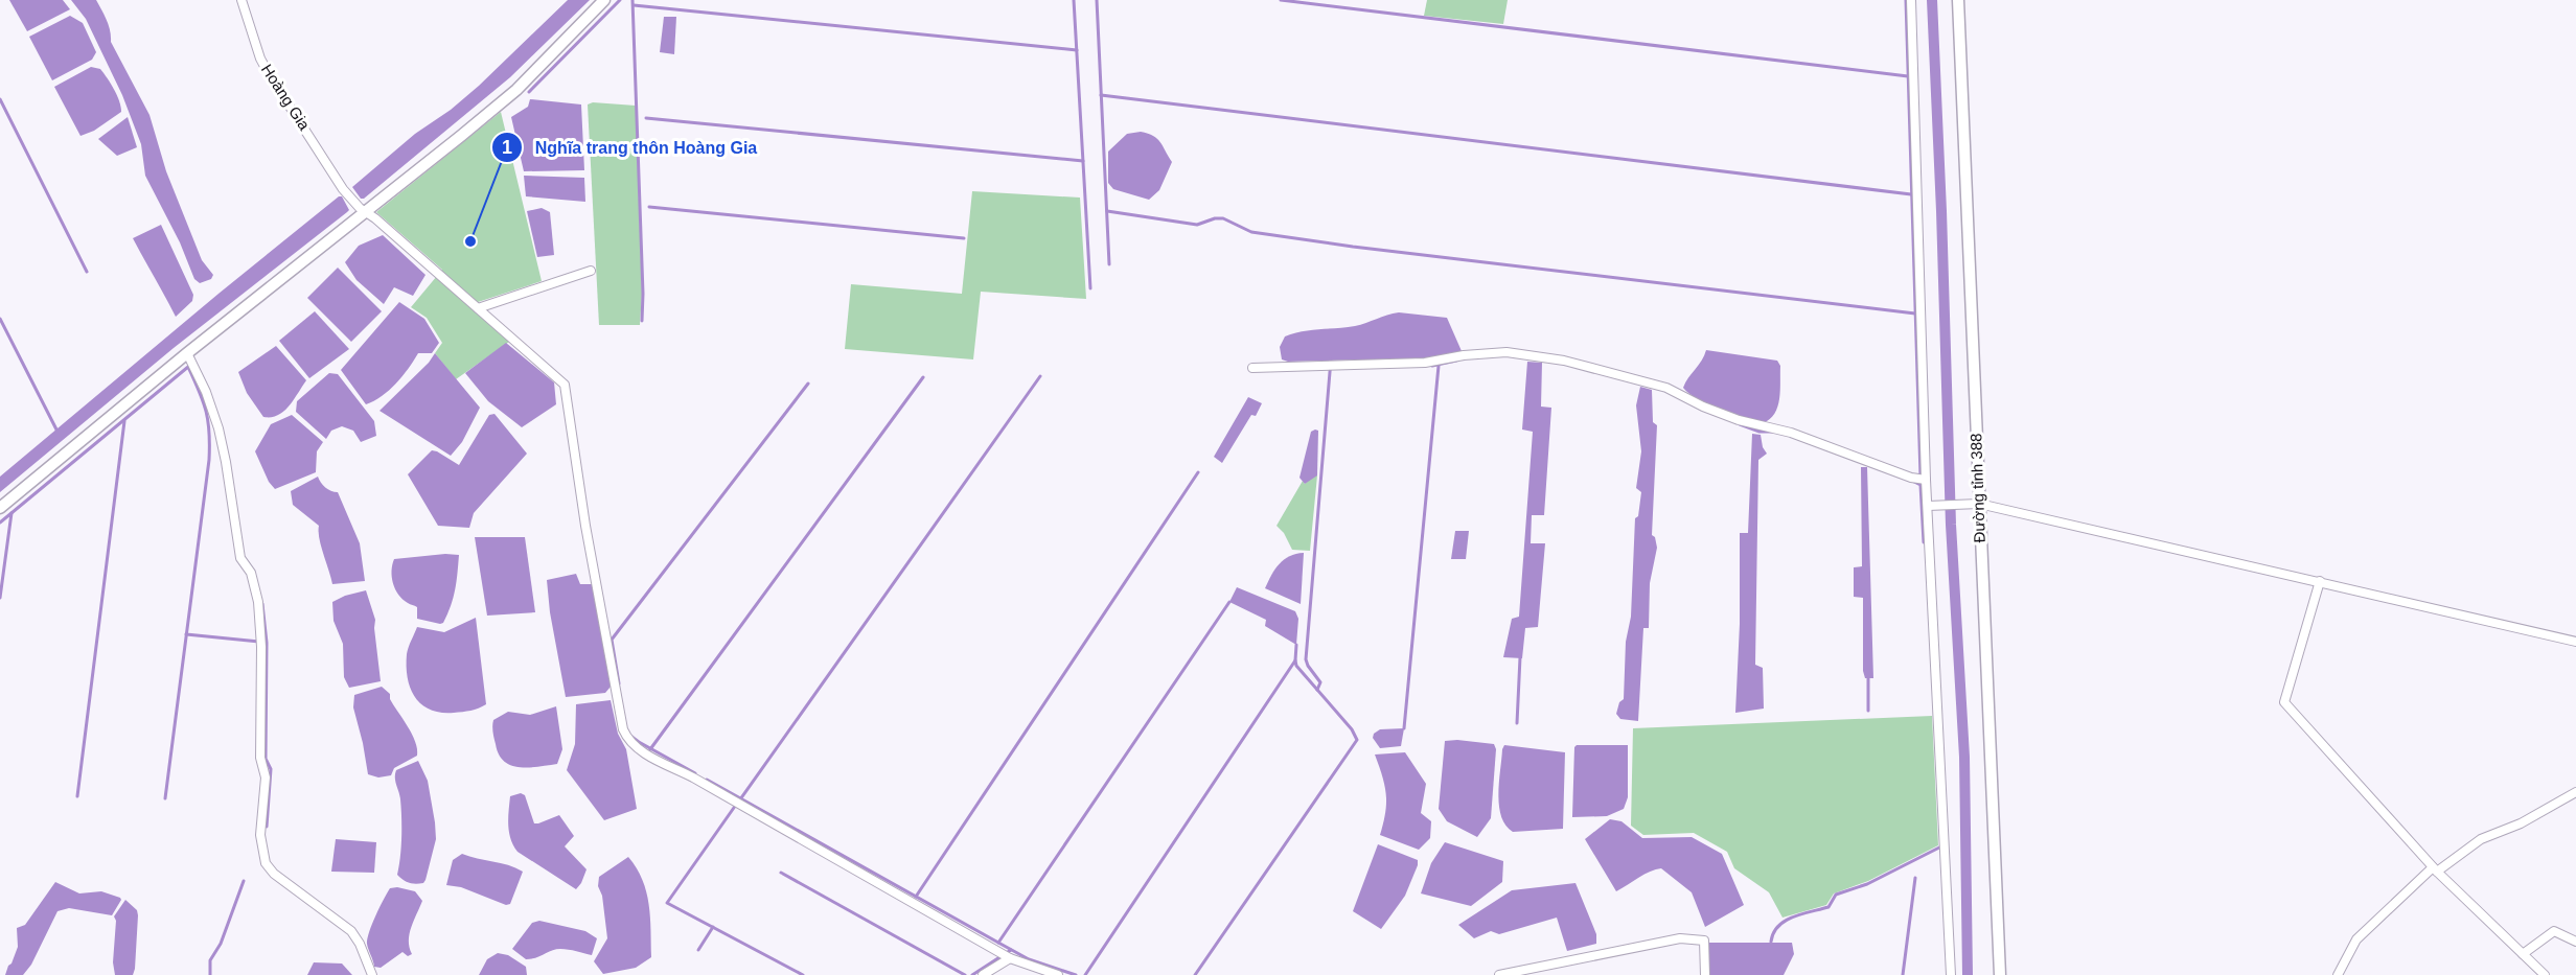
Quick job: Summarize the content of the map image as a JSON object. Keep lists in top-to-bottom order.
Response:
{
  "streets": {
    "main road": ["Đường tỉnh 388"],
    "street": ["Hoàng Gia"]
  },
  "places": ["Nghĩa trang thôn Hoàng Gia"]
}
